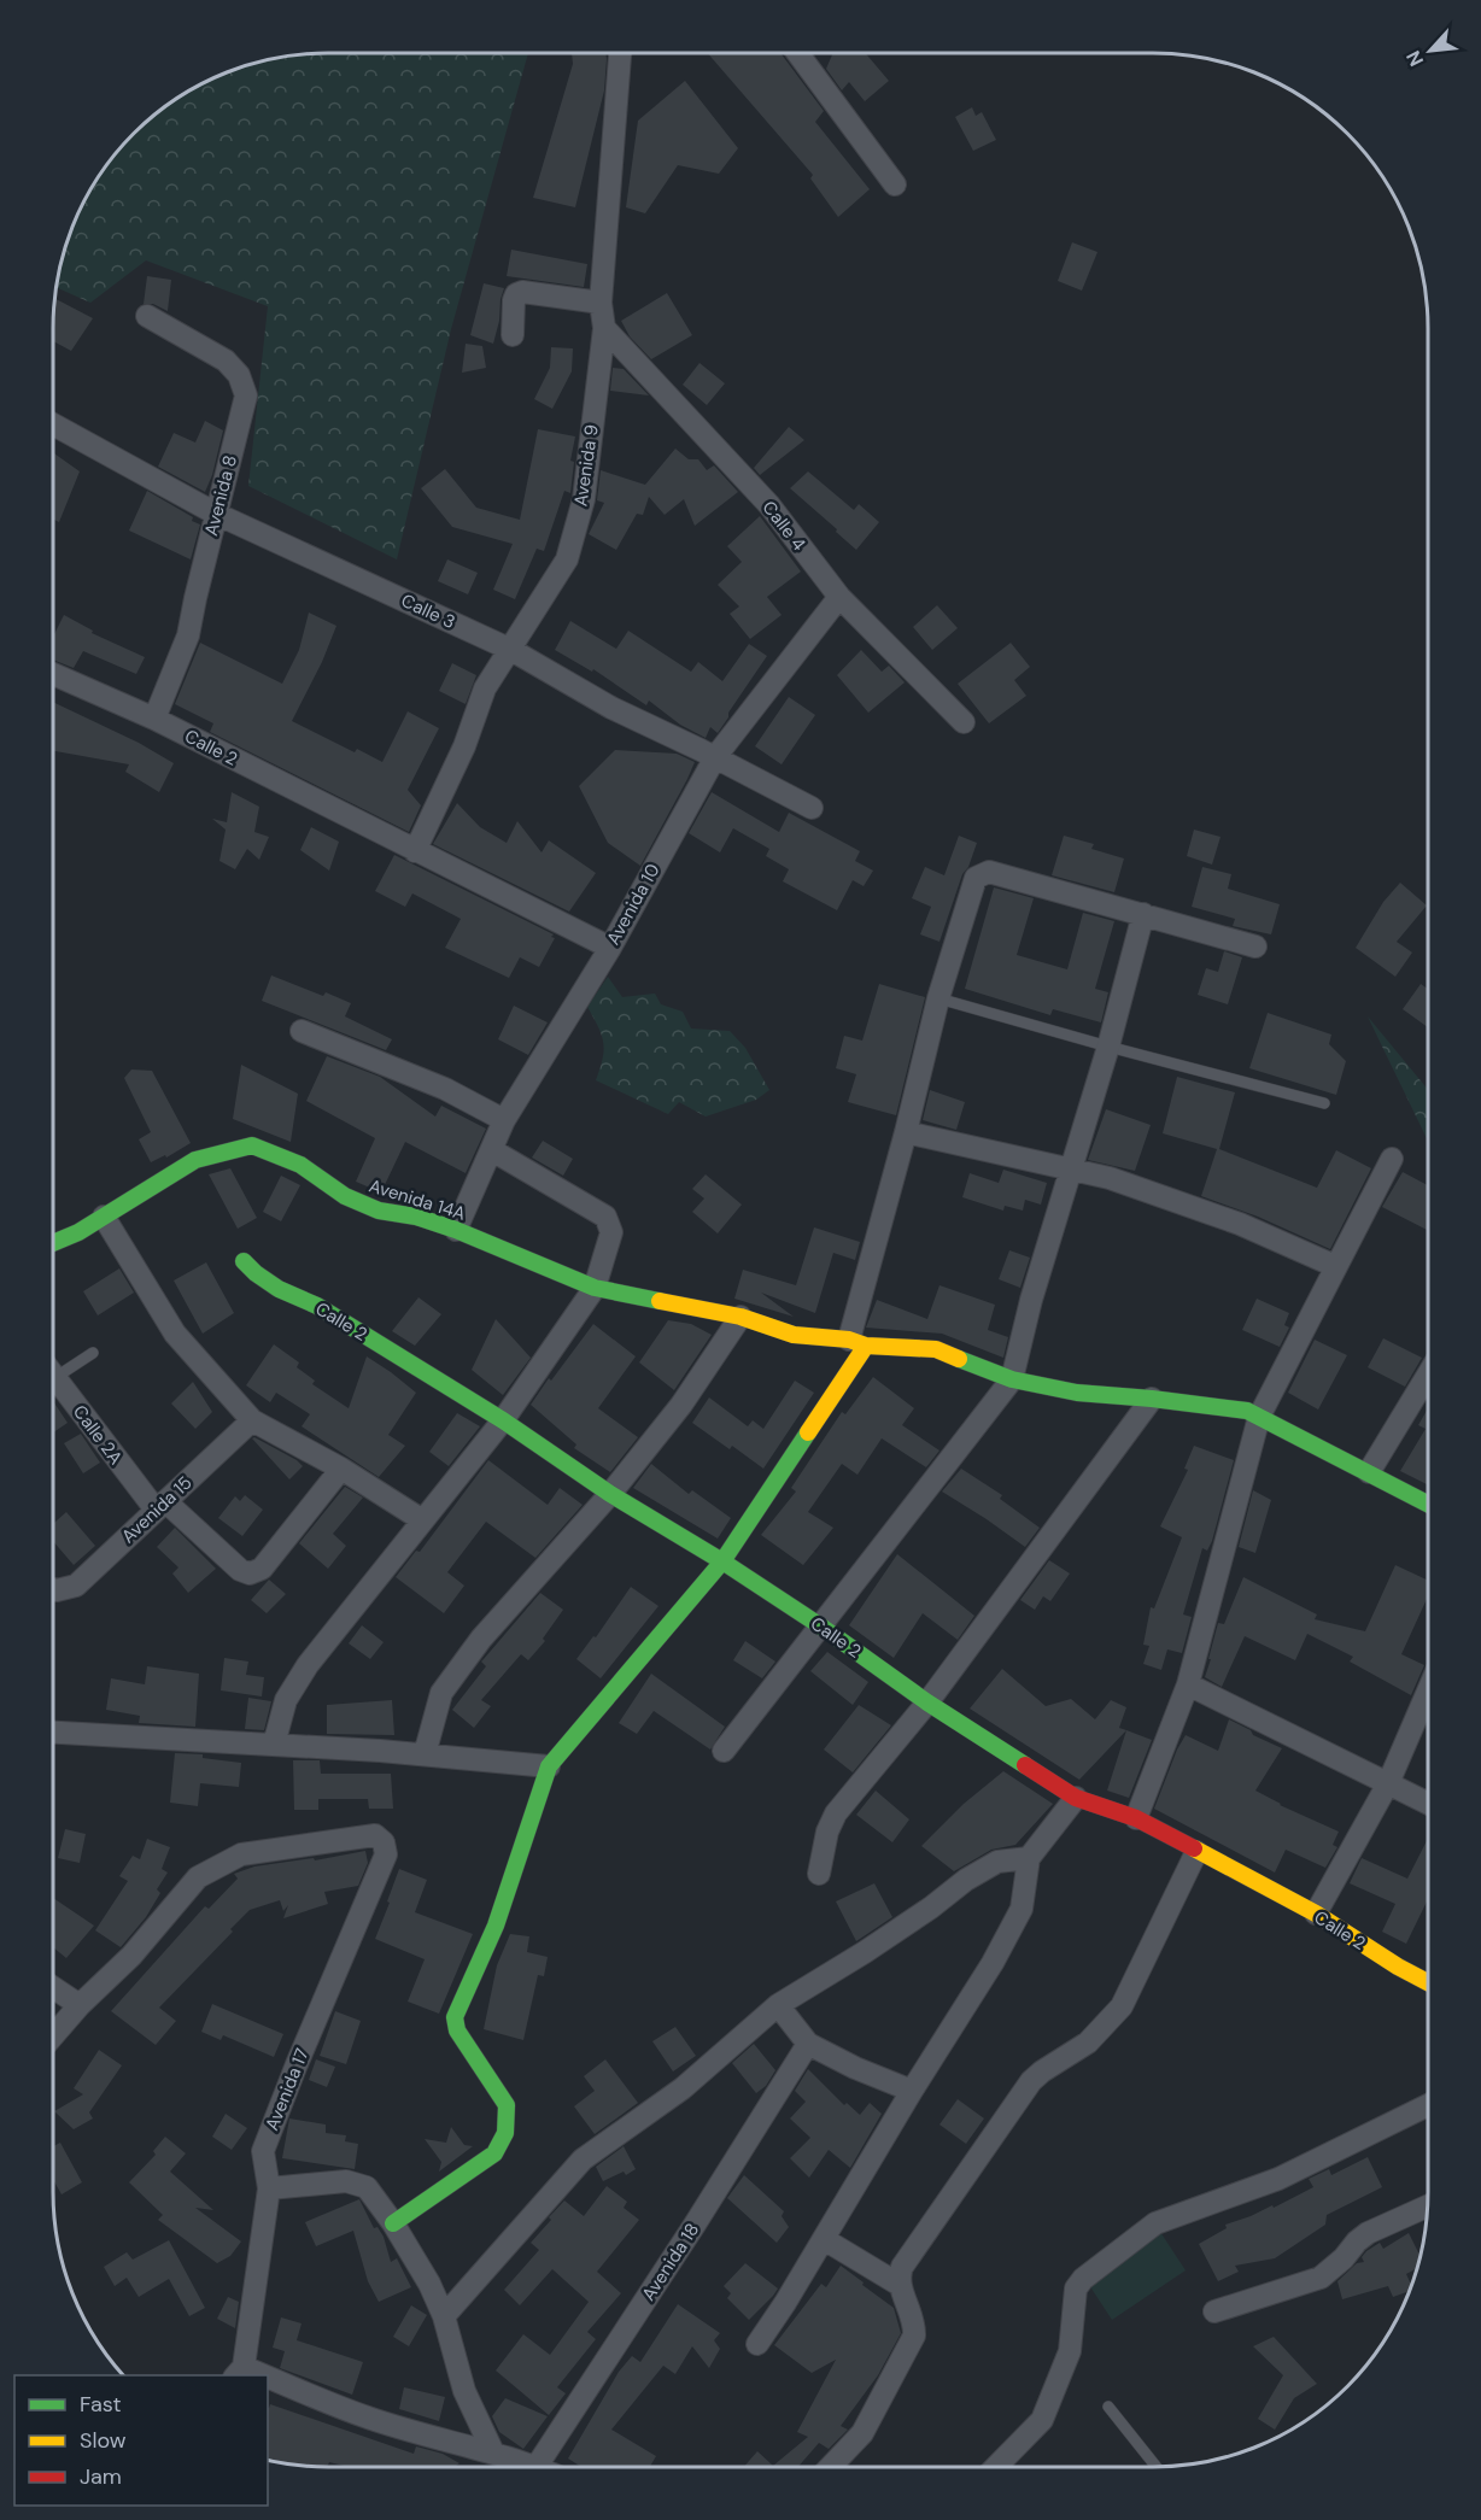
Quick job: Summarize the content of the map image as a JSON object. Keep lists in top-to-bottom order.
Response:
{
  "streets": {
    "street": [
      "Avenida 9",
      "Avenida 8",
      "Calle 4",
      "Calle 3",
      "Calle 2",
      "Avenida 10",
      "Avenida 14A",
      "Calle 2A",
      "Avenida 15",
      "Avenida 17",
      "Avenida 18"
    ]
  },
  "crossings": [
    ["Avenida 9", "Calle 4"],
    ["Avenida 9", "Calle 3"],
    ["Avenida 9", "Calle 2"],
    ["Avenida 8", "Calle 3"],
    ["Avenida 8", "Calle 2"],
    ["Calle 4", "Avenida 10"],
    ["Calle 3", "Avenida 10"],
    ["Calle 2", "Avenida 10"],
    ["Avenida 10", "Avenida 14A"],
    ["Calle 2A", "Avenida 15"]
  ],
  "legend": ["Fast", "Slow", "Jam"],
  "north": "bottom left"
}
